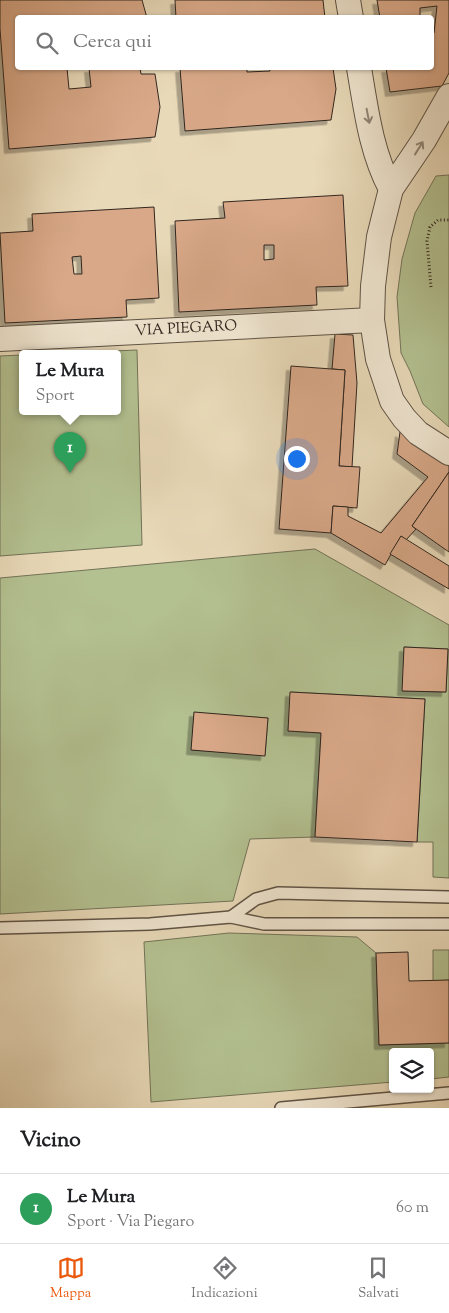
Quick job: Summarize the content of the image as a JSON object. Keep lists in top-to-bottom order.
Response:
{
  "streets": {
    "street": ["VIA PIEGARO"]
  },
  "page": {
    "search": "Cerca qui",
    "popup": ["Le Mura", "Sport"],
    "pins": "1",
    "heading": "Vicino",
    "list": [
      {
        "mark": "1",
        "name": "Le Mura",
        "note": "Sport · Via Piegaro",
        "value": "60 m"
      }
    ],
    "nav": ["Mappa", "Indicazioni", "Salvati"]
  }
}
